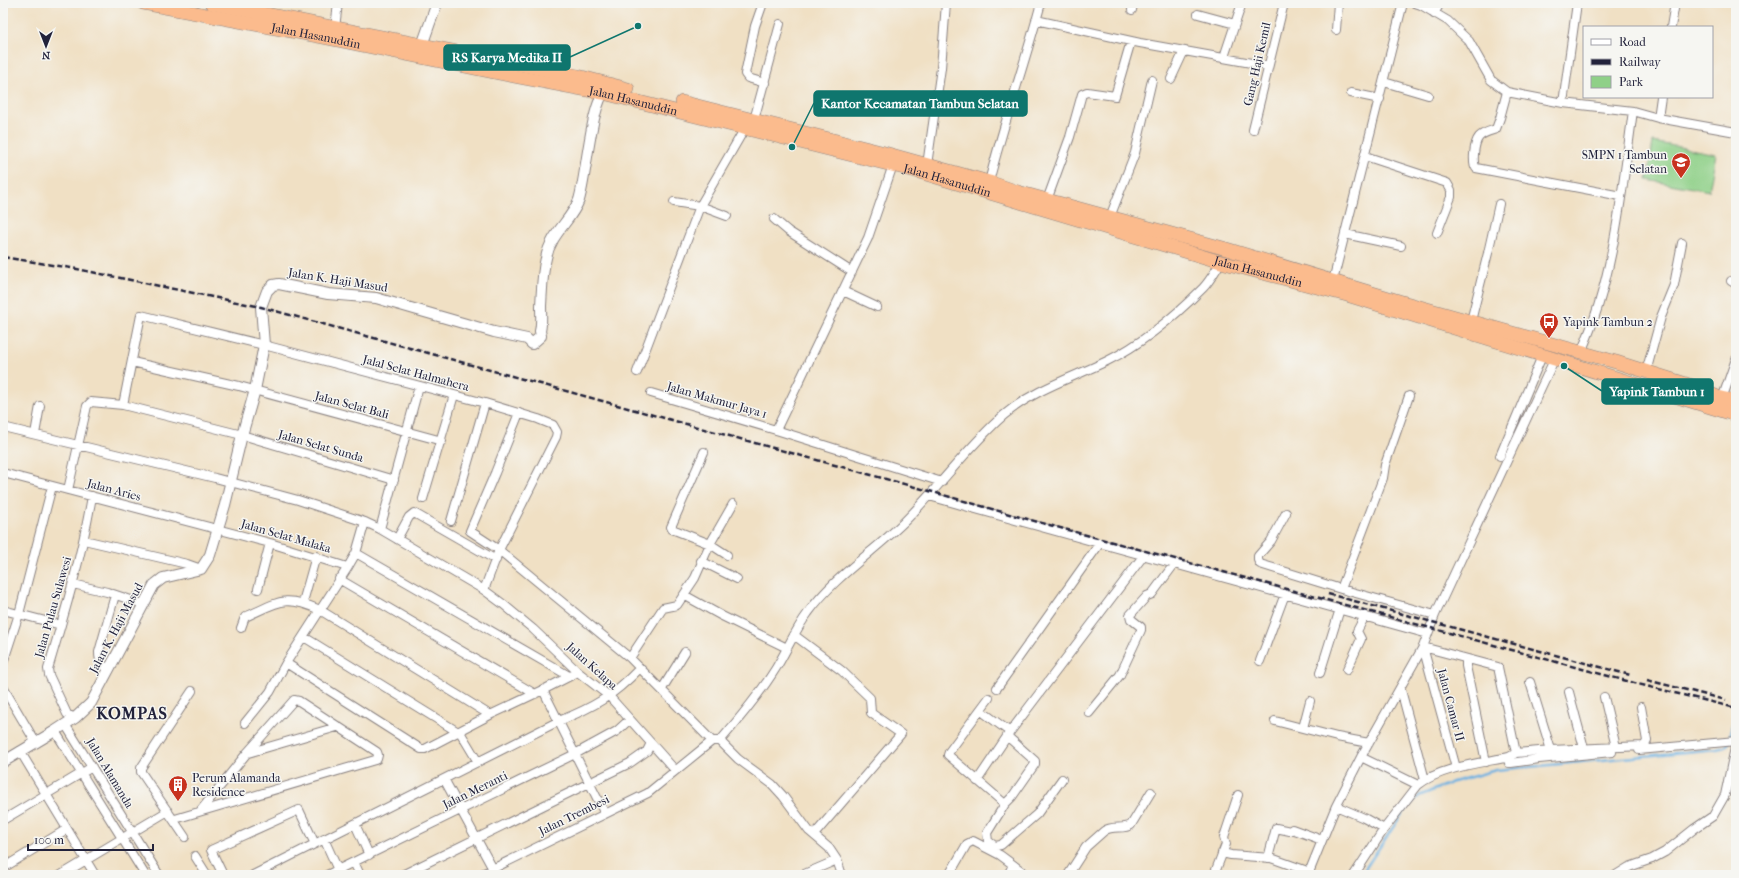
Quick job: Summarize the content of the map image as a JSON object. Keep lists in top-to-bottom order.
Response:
{
  "streets": {
    "highway": ["Jalan Hasanuddin"],
    "street": [
      "Gang Haji Kemil",
      "Jalan K. Haji Masud",
      "Jalal Selat Halmahera",
      "Jalan Makmur Jaya 1",
      "Jalan Selat Bali",
      "Jalan Selat Sunda",
      "Jalan Aries",
      "Jalan Selat Malaka",
      "Jalan Pulau Sulawesi",
      "Jalan Kelapa",
      "Jalan Camar II",
      "Jalan Alamanda",
      "Jalan Meranti",
      "Jalan Trembesi"
    ]
  },
  "crossings": [
    ["Jalan Hasanuddin", "Jalan K. Haji Masud"],
    ["Jalan Hasanuddin", "Jalan Trembesi"],
    ["Jalan K. Haji Masud", "Jalal Selat Halmahera"],
    ["Jalan K. Haji Masud", "Jalan Selat Bali"],
    ["Jalan K. Haji Masud", "Jalan Selat Sunda"],
    ["Jalan K. Haji Masud", "Jalan Aries"],
    ["Jalan K. Haji Masud", "Jalan Selat Malaka"],
    ["Jalan K. Haji Masud", "Jalan Pulau Sulawesi"],
    ["Jalan K. Haji Masud", "Jalan Kelapa"],
    ["Jalan K. Haji Masud", "Jalan Alamanda"],
    ["Jalal Selat Halmahera", "Jalan Selat Bali"],
    ["Jalan Makmur Jaya 1", "Jalan Trembesi"],
    ["Jalan Selat Sunda", "Jalan Kelapa"],
    ["Jalan Aries", "Jalan Selat Malaka"],
    ["Jalan Aries", "Jalan Pulau Sulawesi"],
    ["Jalan Kelapa", "Jalan Meranti"],
    ["Jalan Kelapa", "Jalan Trembesi"]
  ],
  "districts": ["KOMPAS"],
  "places": {
    "other": ["RS Karya Medika II", "Kantor Kecamatan Tambun Selatan", "Yapink Tambun 1"],
    "school or university": ["SMPN 1 Tambun Selatan"],
    "bus stop": ["Yapink Tambun 2"],
    "building": ["Perum Alamanda Residence"]
  },
  "legend": ["Road", "Railway", "Park"],
  "scale_bar": "100 m",
  "north": "bottom"
}
